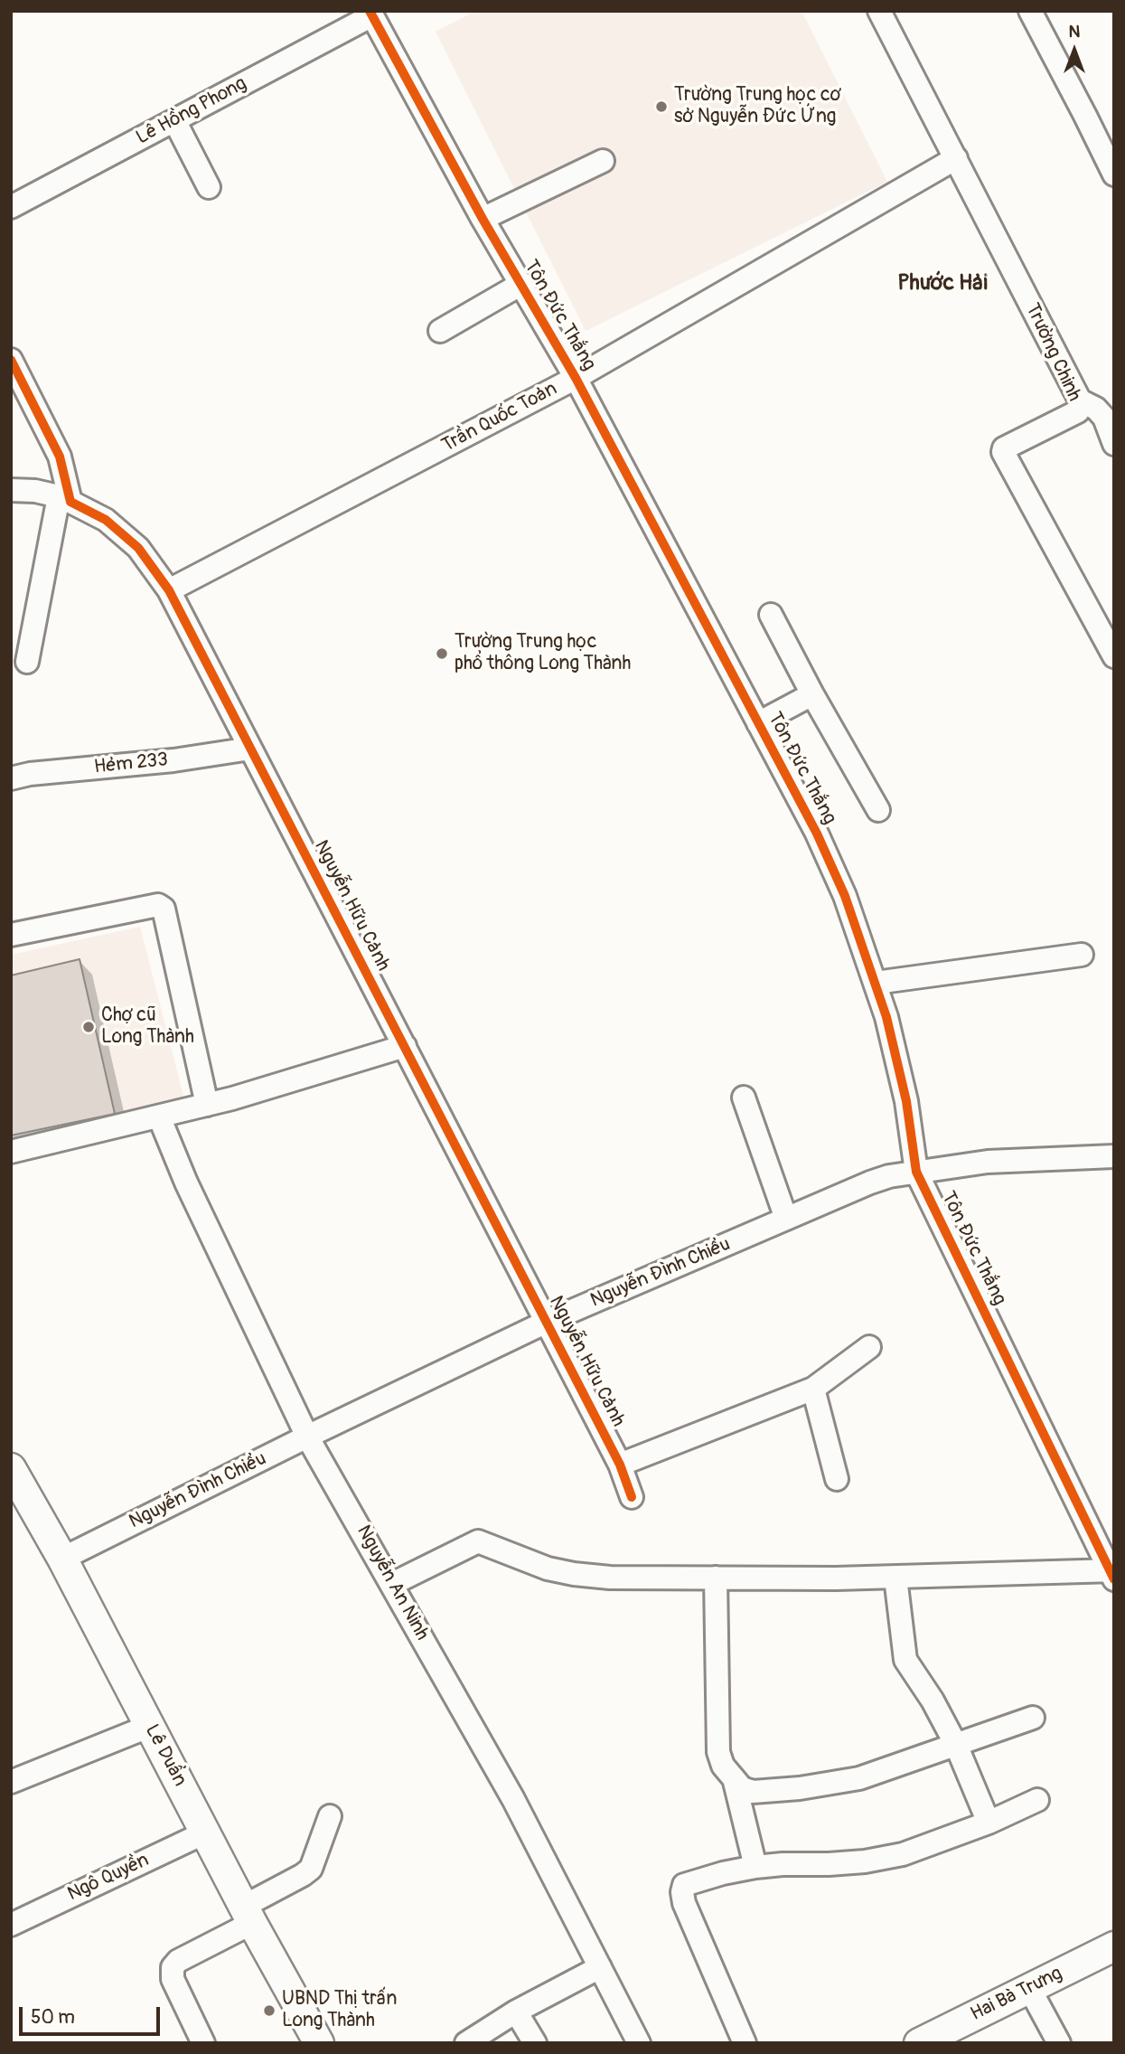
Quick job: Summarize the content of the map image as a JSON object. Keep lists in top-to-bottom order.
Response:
{
  "streets": {
    "main road": ["Lê Duẩn", "Hai Bà Trưng"],
    "street": [
      "Lê Hồng Phong",
      "Tôn Đức Thắng",
      "Trường Chinh",
      "Trần Quốc Toản",
      "Hẻm 233",
      "Nguyễn Hữu Cảnh",
      "Nguyễn Đình Chiểu",
      "Nguyễn An Ninh",
      "Ngô Quyền"
    ]
  },
  "crossings": [
    ["Lê Hồng Phong", "Tôn Đức Thắng"],
    ["Tôn Đức Thắng", "Trần Quốc Toản"],
    ["Tôn Đức Thắng", "Nguyễn Đình Chiểu"],
    ["Trường Chinh", "Trần Quốc Toản"],
    ["Trần Quốc Toản", "Nguyễn Hữu Cảnh"],
    ["Hẻm 233", "Nguyễn Hữu Cảnh"],
    ["Nguyễn Hữu Cảnh", "Nguyễn Đình Chiểu"],
    ["Nguyễn Đình Chiểu", "Nguyễn An Ninh"],
    ["Nguyễn Đình Chiểu", "Lê Duẩn"],
    ["Lê Duẩn", "Ngô Quyền"]
  ],
  "districts": ["Phước Hải"],
  "places": [
    "Trường Trung học cơ sở Nguyễn Đức Ứng",
    "Trường Trung học phổ thông Long Thành",
    "Chợ cũ Long Thành",
    "UBND Thị trấn Long Thành"
  ],
  "scale_bar": "50 m",
  "north": "top"
}
